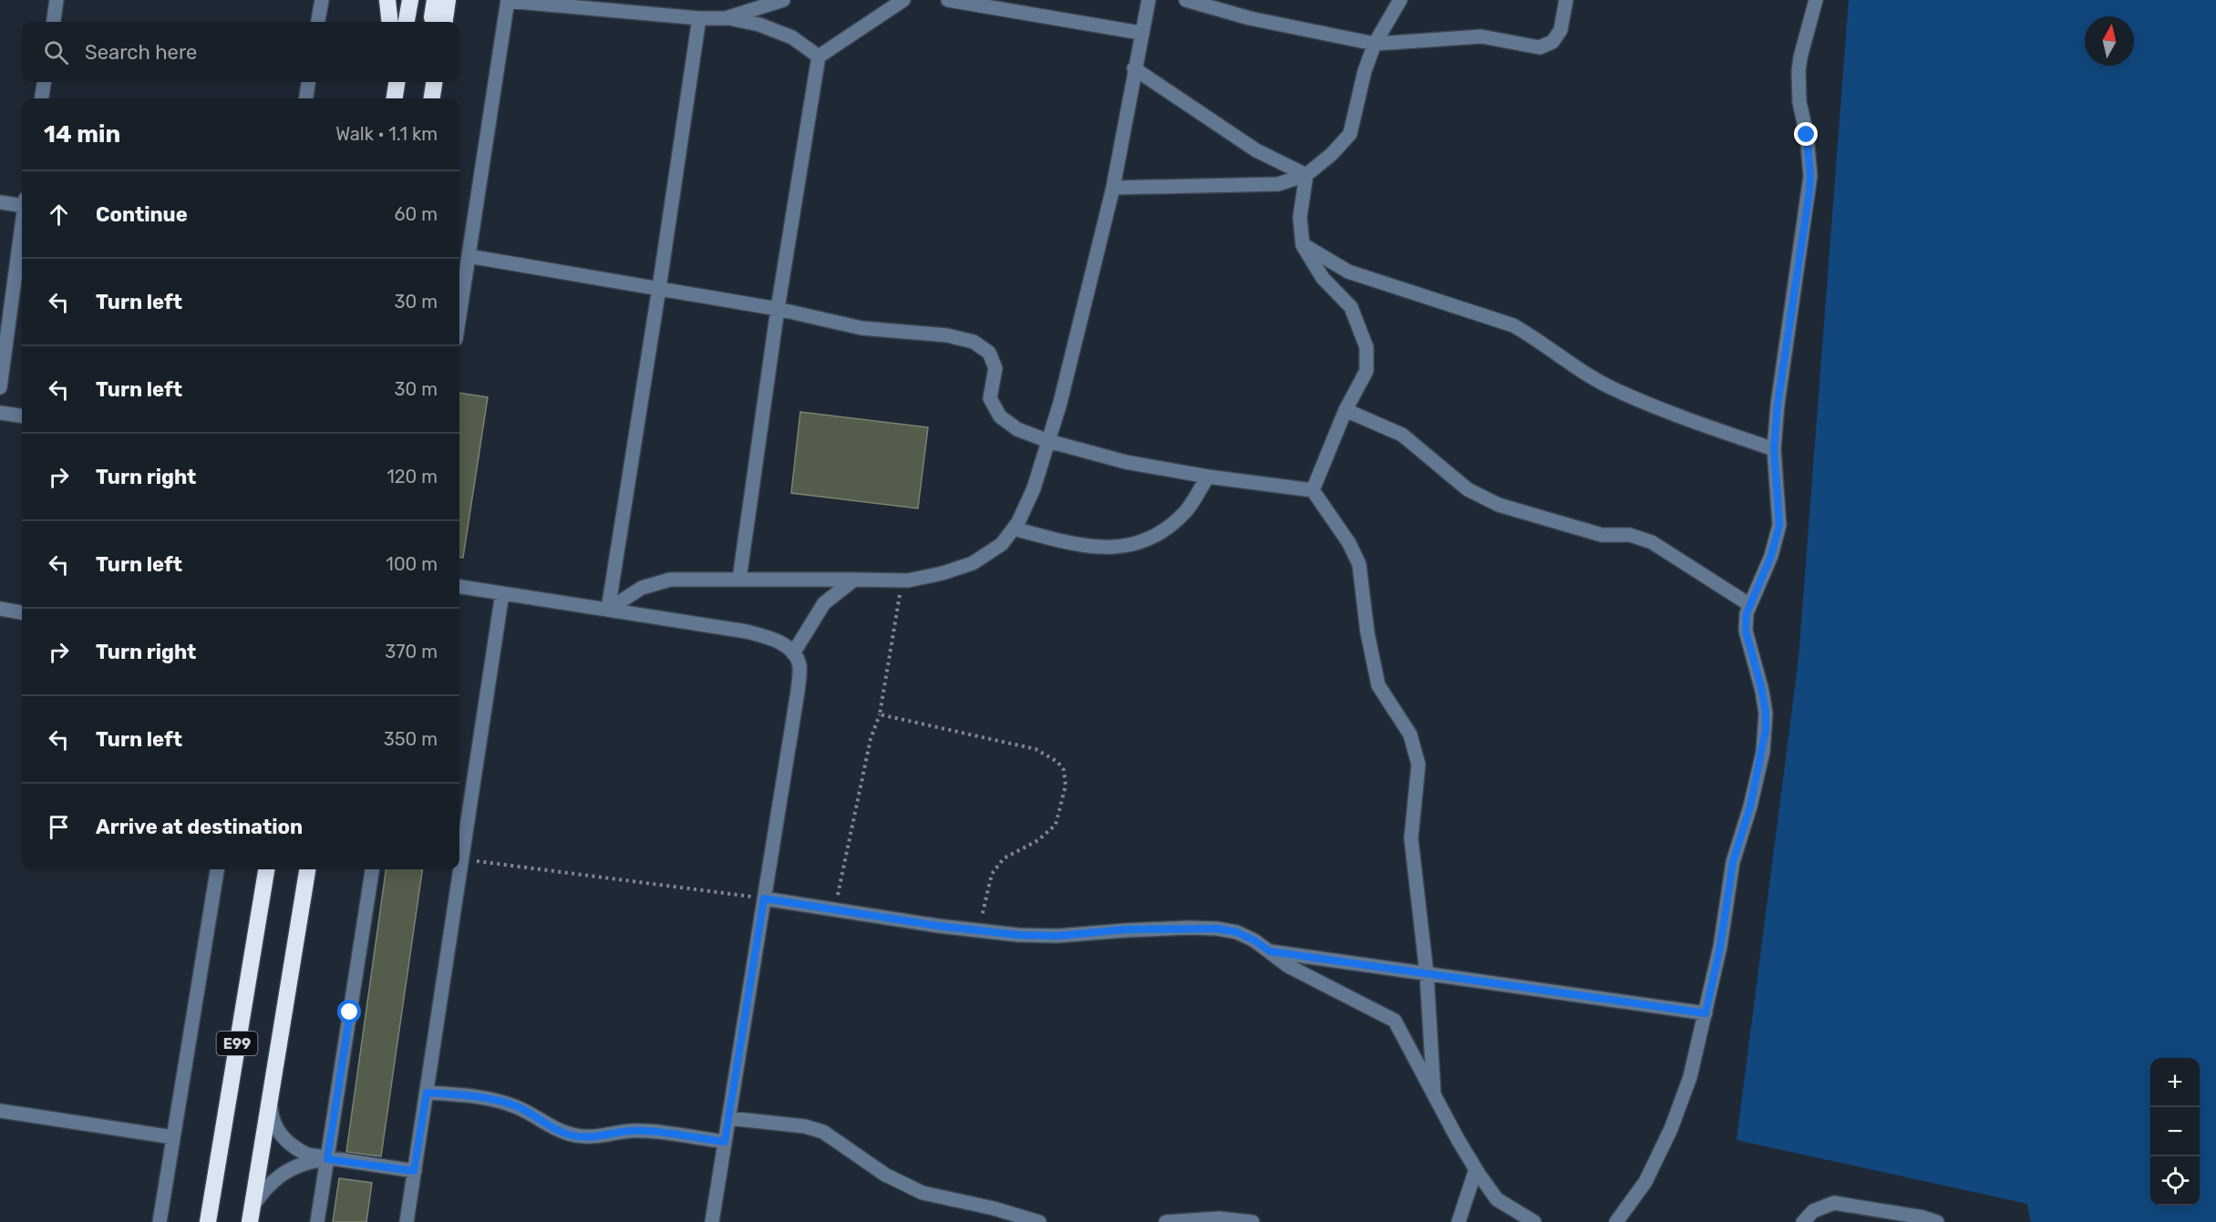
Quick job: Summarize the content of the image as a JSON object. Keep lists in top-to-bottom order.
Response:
{
  "streets": {
    "highway": ["E99"]
  },
  "north": "top",
  "page": {
    "search": "Search here",
    "heading": ["14 min", "Walk · 1.1 km"],
    "list": [
      ["Continue", "60 m"],
      ["Turn left", "30 m"],
      ["Turn left", "30 m"],
      ["Turn right", "120 m"],
      ["Turn left", "100 m"],
      ["Turn right", "370 m"],
      ["Turn left", "350 m"],
      "Arrive at destination"
    ],
    "map_buttons": ["+", "−"]
  }
}
